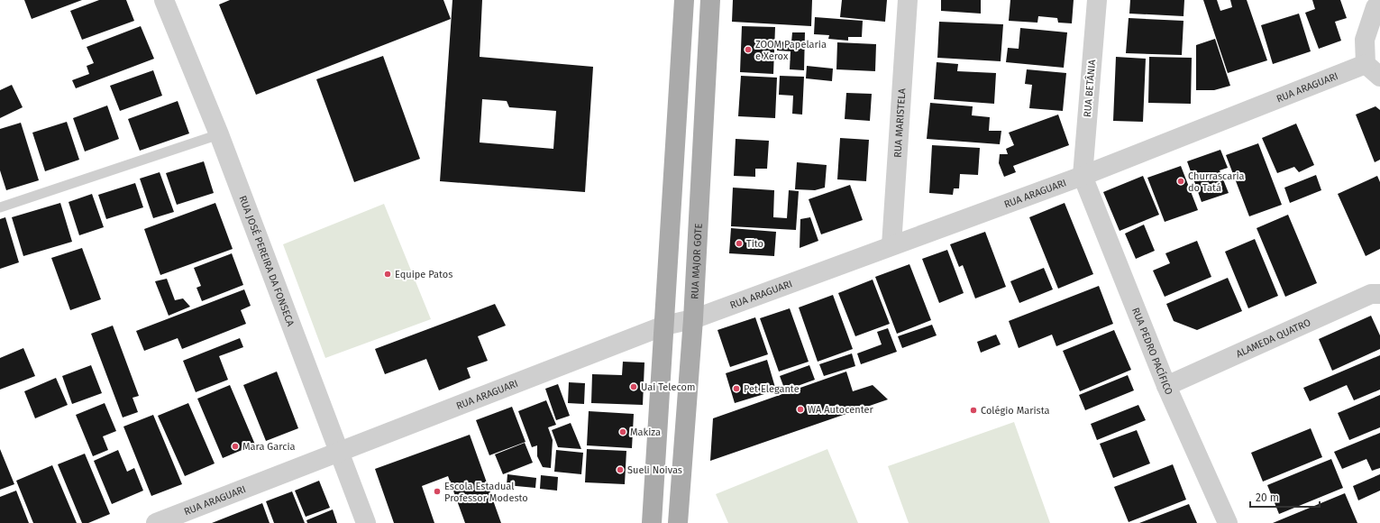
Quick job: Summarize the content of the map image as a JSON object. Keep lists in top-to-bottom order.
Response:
{
  "streets": {
    "main road": ["RUA MAJOR GOTE"],
    "street": [
      "RUA ARAGUARI",
      "RUA BETÂNIA",
      "RUA MARISTELA",
      "RUA JOSÉ PEREIRA DA FONSECA",
      "ALAMEDA QUATRO",
      "RUA PEDRO PACÍFICO"
    ]
  },
  "crossings": [
    ["RUA ARAGUARI", "RUA BETÂNIA"],
    ["RUA ARAGUARI", "RUA MARISTELA"],
    ["RUA ARAGUARI", "RUA JOSÉ PEREIRA DA FONSECA"],
    ["RUA ARAGUARI", "RUA MAJOR GOTE"],
    ["RUA ARAGUARI", "RUA PEDRO PACÍFICO"],
    ["RUA BETÂNIA", "RUA PEDRO PACÍFICO"],
    ["ALAMEDA QUATRO", "RUA PEDRO PACÍFICO"]
  ],
  "places": [
    "ZOOM Papelaria e Xerox",
    "Churrascaria do Tatá",
    "Tito",
    "Equipe Patos",
    "Uai Telecom",
    "Pet Elegante",
    "WA Autocenter",
    "Colégio Marista",
    "Makiza",
    "Mara Garcia",
    "Sueli Noivas",
    "Escola Estadual Professor Modesto"
  ],
  "scale_bar": "20 m"
}
